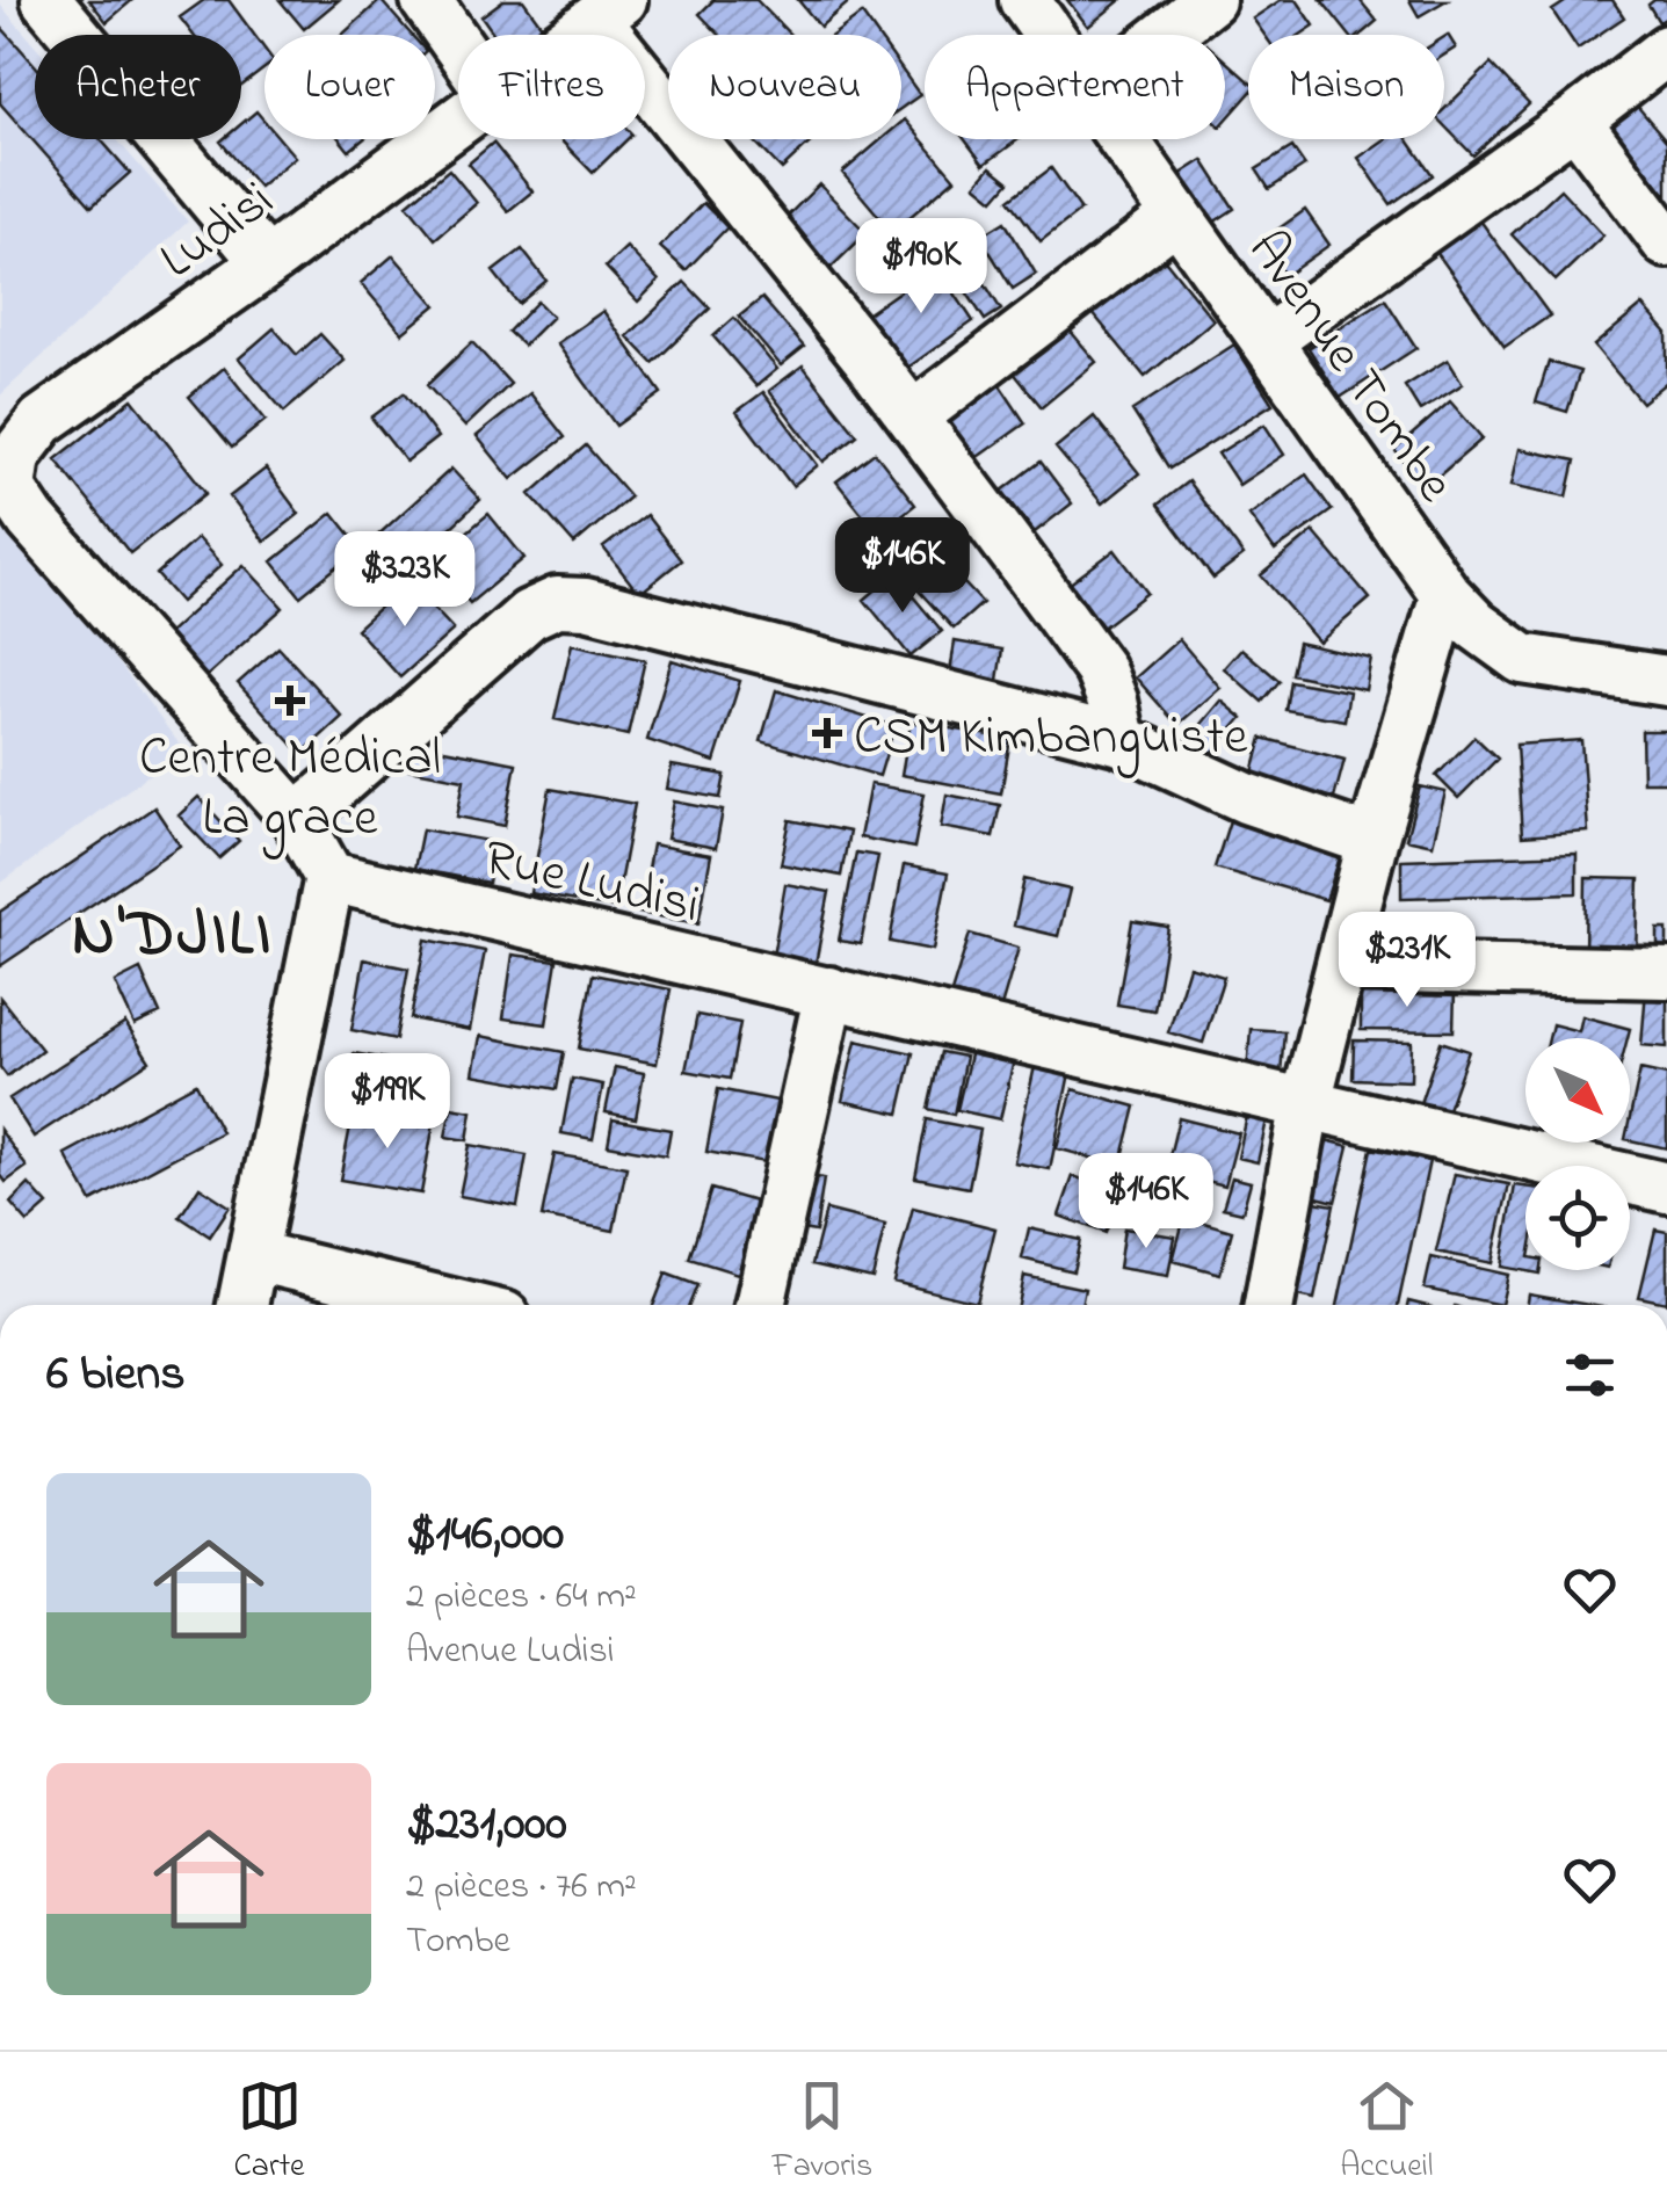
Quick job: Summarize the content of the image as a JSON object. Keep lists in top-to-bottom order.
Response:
{
  "streets": {
    "street": ["Ludisi", "Avenue Tombe", "Rue Ludisi"]
  },
  "districts": ["N'DJILI"],
  "places": {
    "health": ["Centre Médical La grace", "CSM Kimbanguiste"]
  },
  "north": "bottom right",
  "page": {
    "chip": [
      "Acheter",
      "Louer",
      "Filtres",
      "Nouveau",
      "Appartement",
      "Maison"
    ],
    "price": [
      "$190K",
      "$146K",
      "$323K",
      "$231K",
      "$199K",
      "$146K"
    ],
    "heading": "6 biens",
    "list": [
      {
        "name": "$146,000",
        "note": "2 pièces · 64 m² · Avenue Ludisi"
      },
      {
        "name": "$231,000",
        "note": "2 pièces · 76 m² · Tombe"
      }
    ],
    "tabs": ["Carte", "Favoris", "Accueil"]
  }
}
